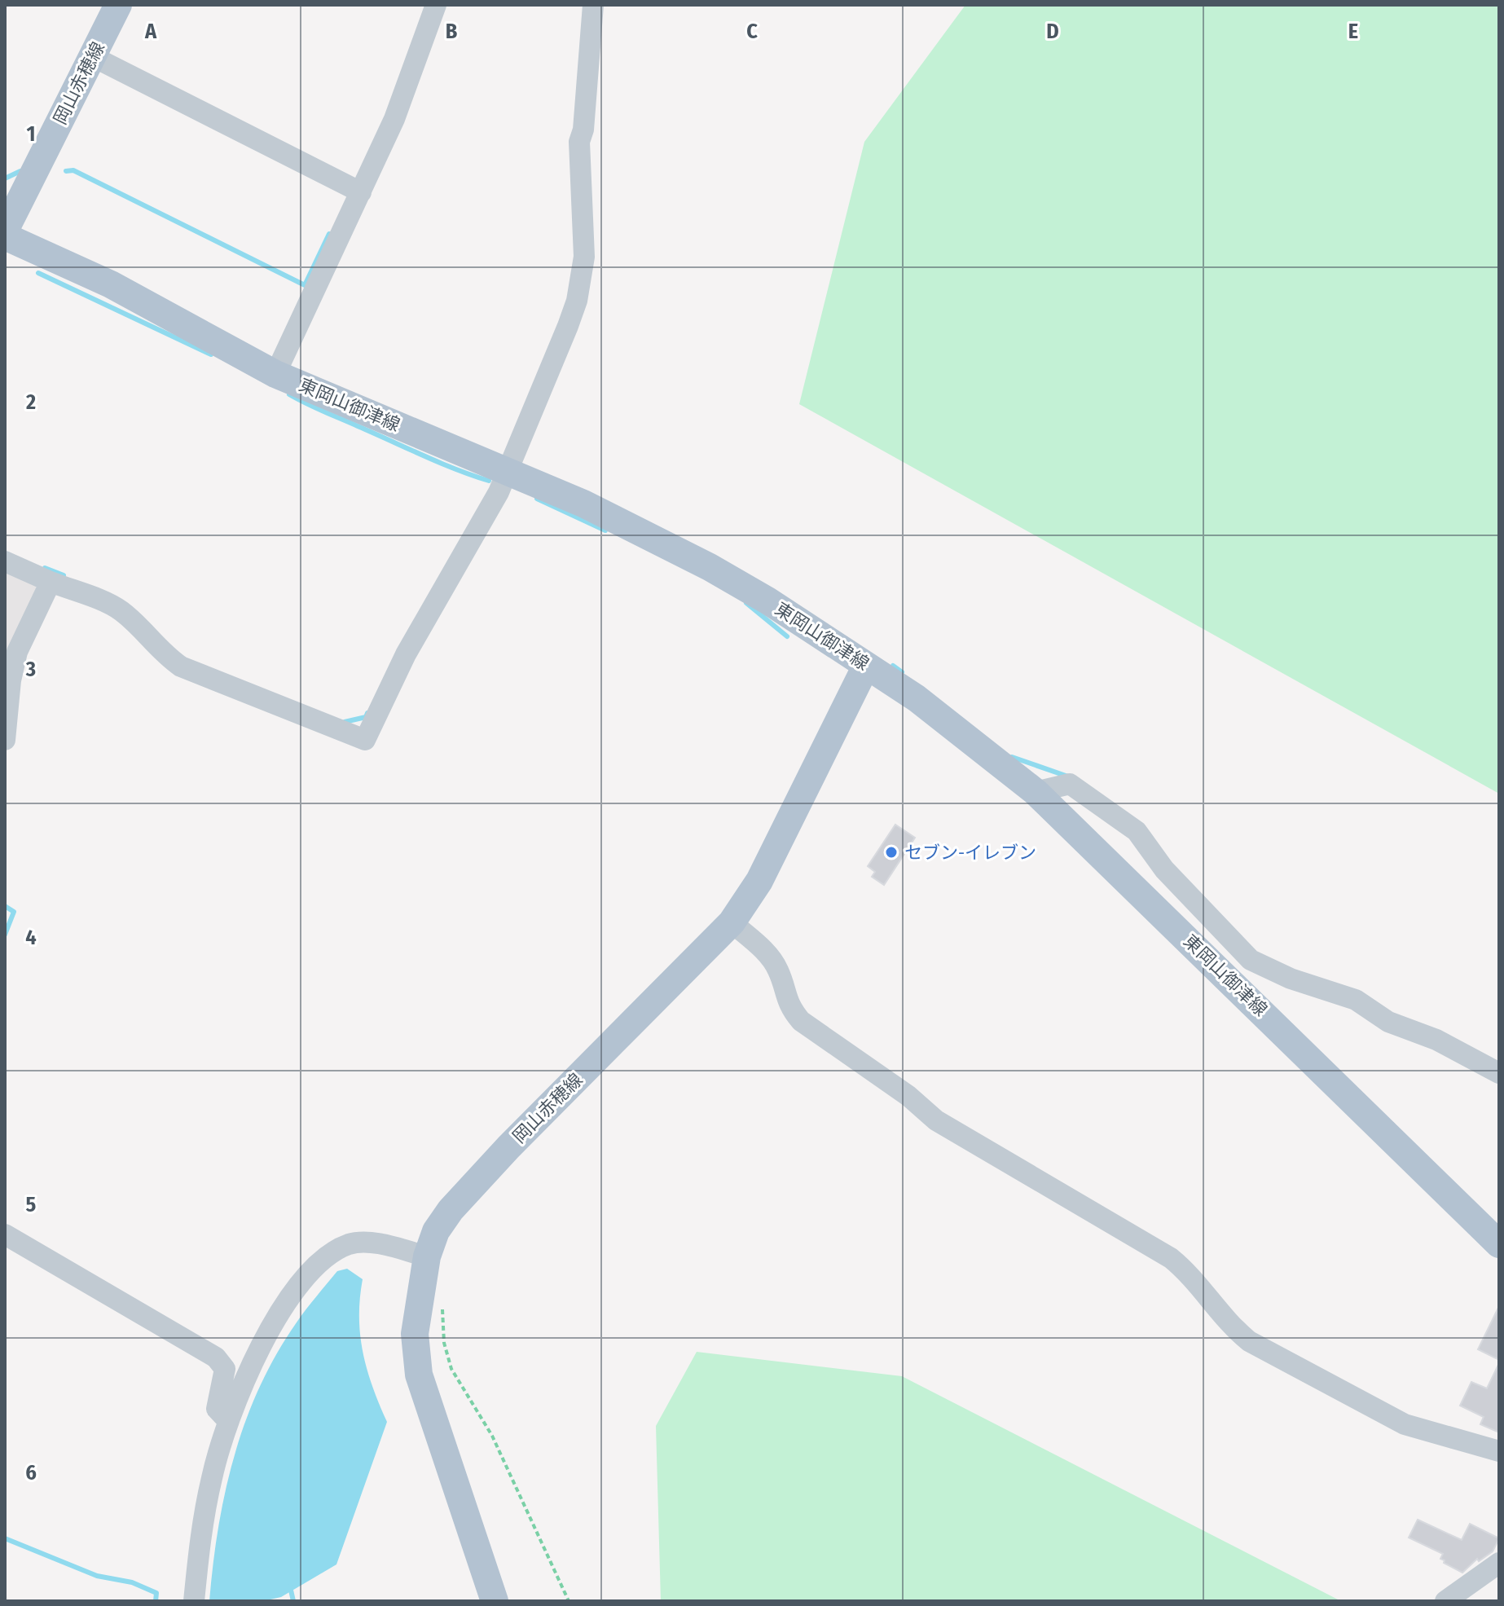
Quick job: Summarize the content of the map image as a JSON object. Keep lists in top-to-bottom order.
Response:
{
  "streets": {
    "main road": ["岡山赤穂線", "東岡山御津線"]
  },
  "crossings": [
    ["岡山赤穂線", "東岡山御津線"]
  ],
  "places": ["セブン-イレブン"],
  "grid": {
    "columns": [
      "A",
      "B",
      "C",
      "D",
      "E"
    ],
    "rows": [
      "1",
      "2",
      "3",
      "4",
      "5",
      "6"
    ]
  }
}
